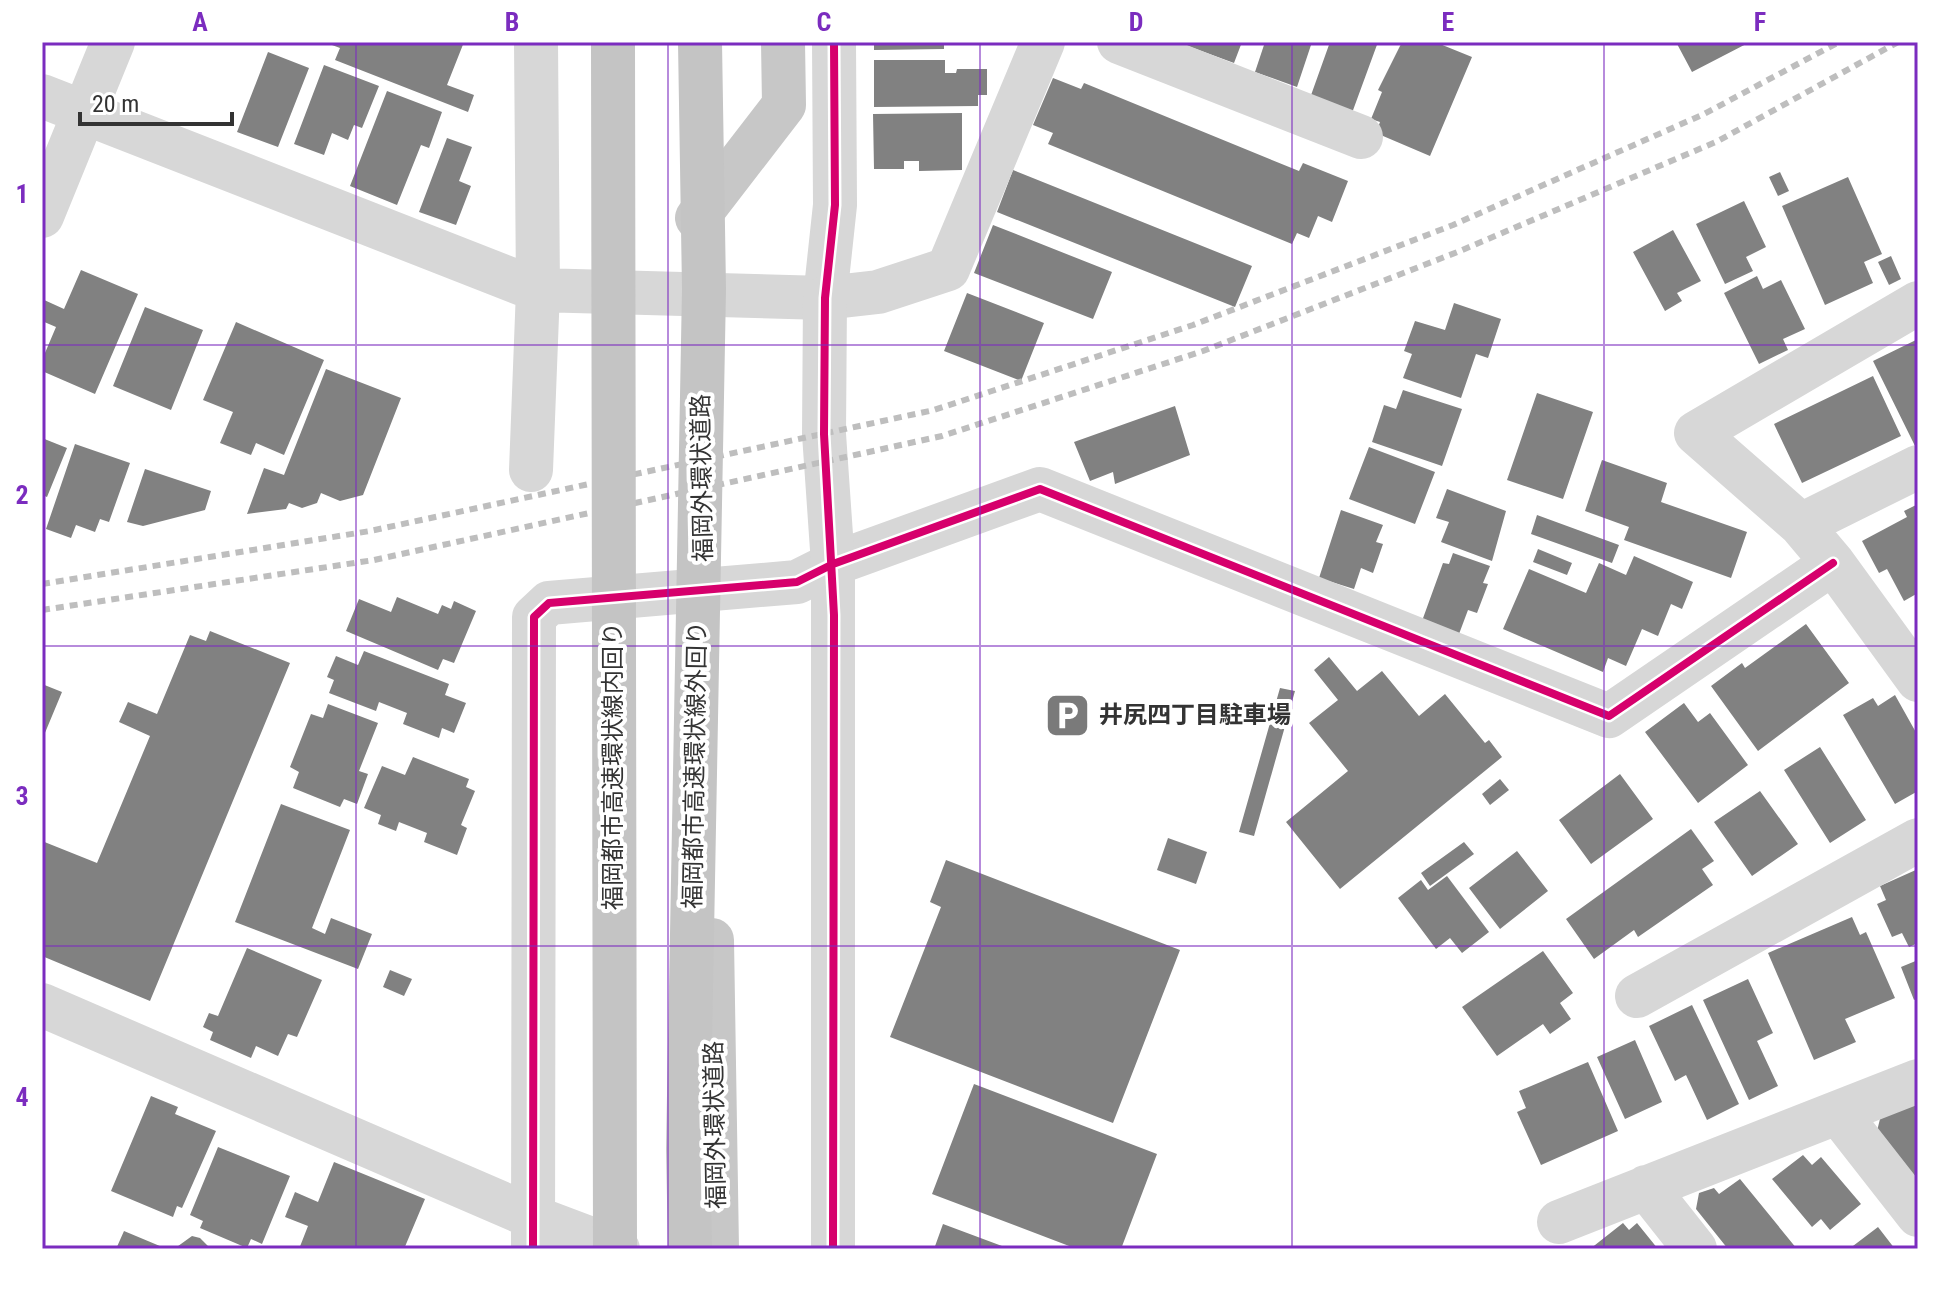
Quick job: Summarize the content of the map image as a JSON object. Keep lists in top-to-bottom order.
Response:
{
  "streets": {
    "highway": ["福岡外環状道路", "福岡都市高速環状線外回り", "福岡都市高速環状線内回り"]
  },
  "crossings": [
    ["福岡外環状道路", "福岡都市高速環状線外回り"]
  ],
  "places": {
    "parking": ["井尻四丁目駐車場"]
  },
  "scale_bar": "20 m",
  "grid": {
    "columns": [
      "A",
      "B",
      "C",
      "D",
      "E",
      "F"
    ],
    "rows": [
      "1",
      "2",
      "3",
      "4"
    ]
  }
}
